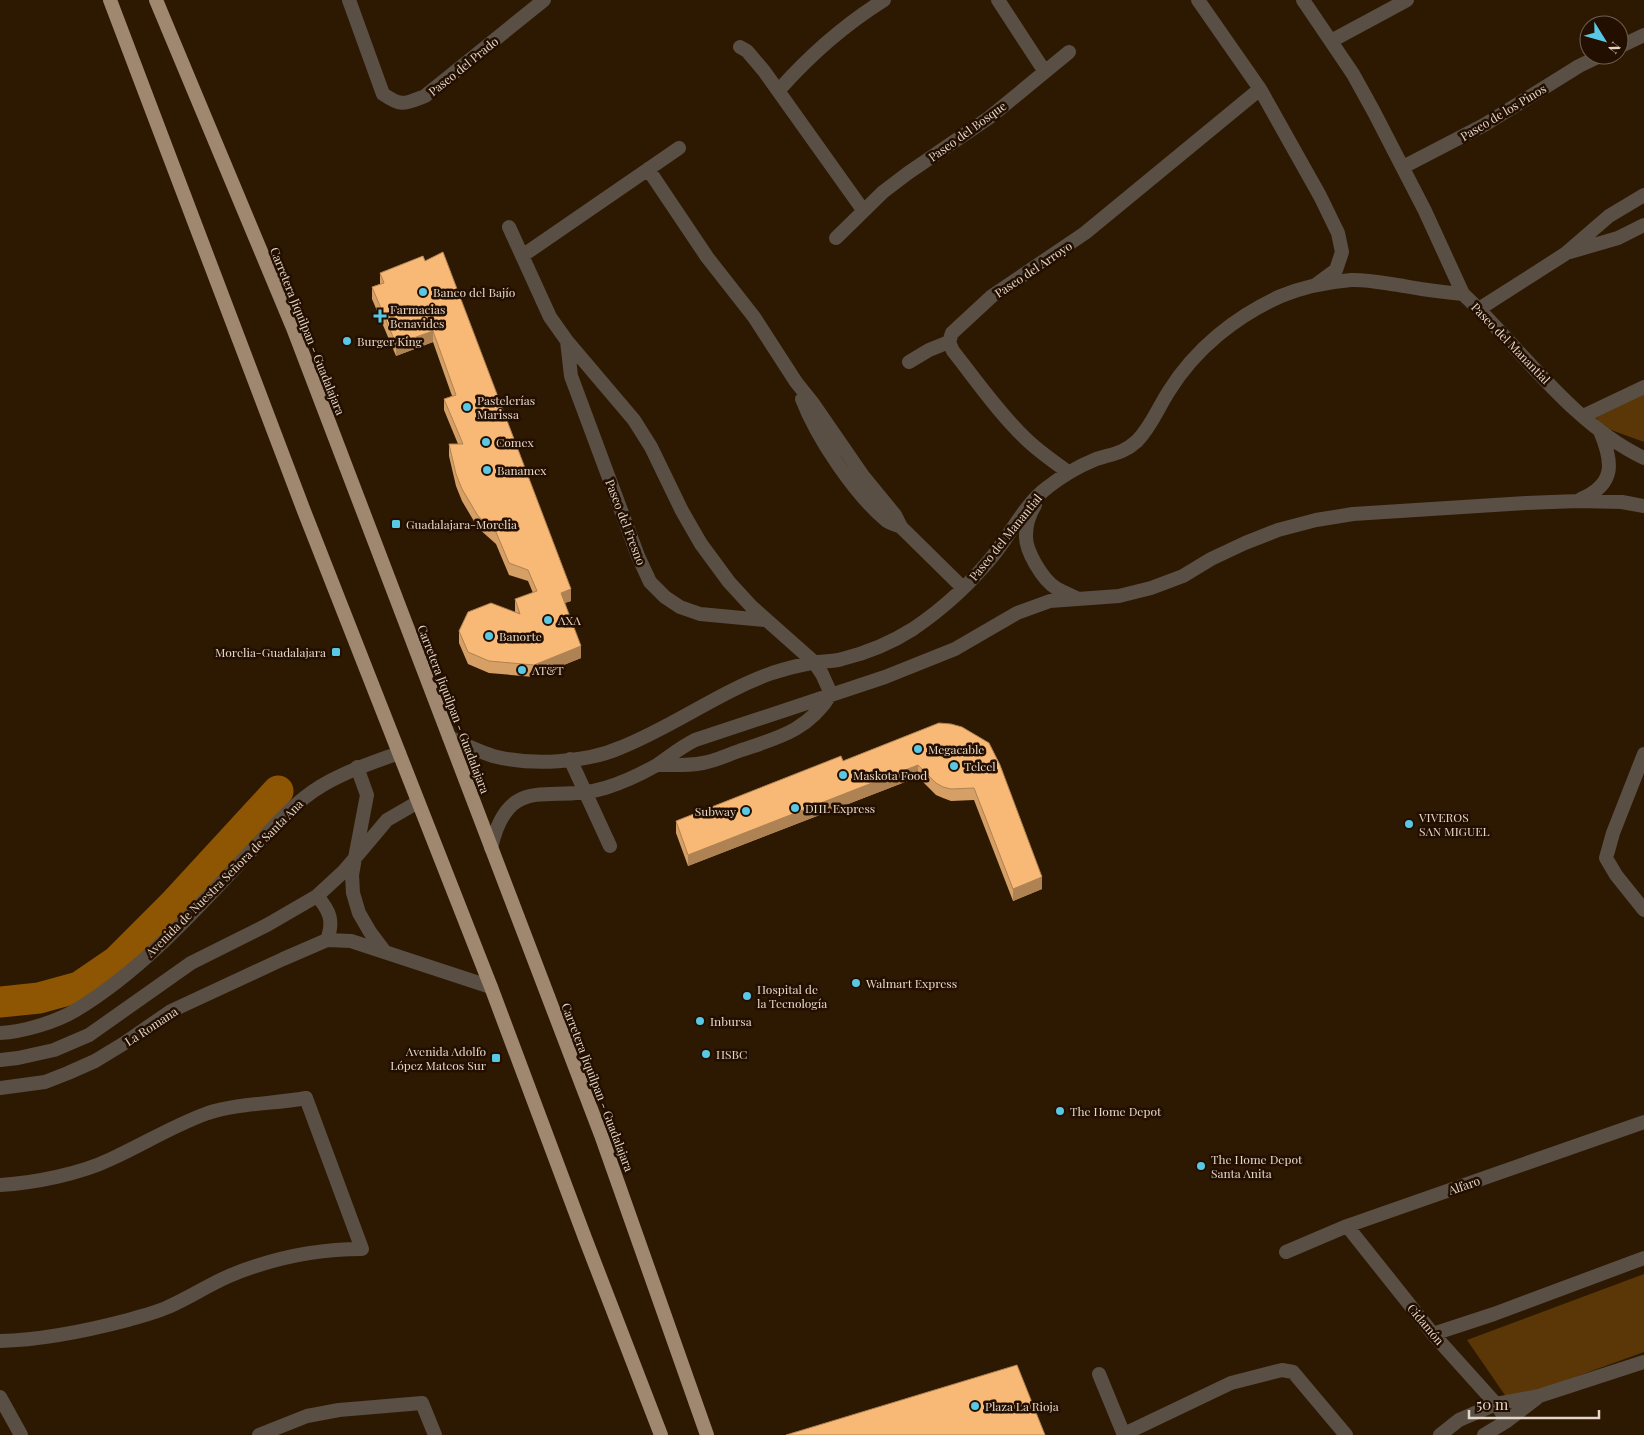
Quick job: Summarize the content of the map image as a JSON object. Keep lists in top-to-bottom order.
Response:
{
  "streets": {
    "highway": ["Carretera Jiquilpan - Guadalajara"],
    "street": [
      "Paseo del Prado",
      "Paseo de los Pinos",
      "Paseo del Bosque",
      "Paseo del Arroyo",
      "Paseo del Manantial",
      "Paseo del Fresno",
      "Avenida de Nuestra Señora de Santa Ana",
      "La Romana",
      "Alfaro",
      "Cidamón"
    ]
  },
  "crossings": [
    ["Carretera Jiquilpan - Guadalajara", "Paseo del Manantial"],
    ["Paseo del Manantial", "Paseo del Fresno"],
    ["Alfaro", "Cidamón"]
  ],
  "places": {
    "other": [
      "Banco del Bajío",
      "Burger King",
      "Pastelerías Marissa",
      "Comex",
      "Banamex",
      "AXA",
      "Banorte",
      "AT&T",
      "Megacable",
      "Telcel",
      "Maskota Food",
      "DHL Express",
      "Subway",
      "VIVEROS SAN MIGUEL",
      "Walmart Express",
      "Hospital de la Tecnología",
      "Inbursa",
      "HSBC",
      "The Home Depot",
      "The Home Depot Santa Anita",
      "Plaza La Rioja"
    ],
    "health": ["Farmacias Benavides"],
    "transit": ["Guadalajara-Morelia", "Morelia-Guadalajara", "Avenida Adolfo López Mateos Sur"]
  },
  "scale_bar": "50 m",
  "north": "bottom right"
}
